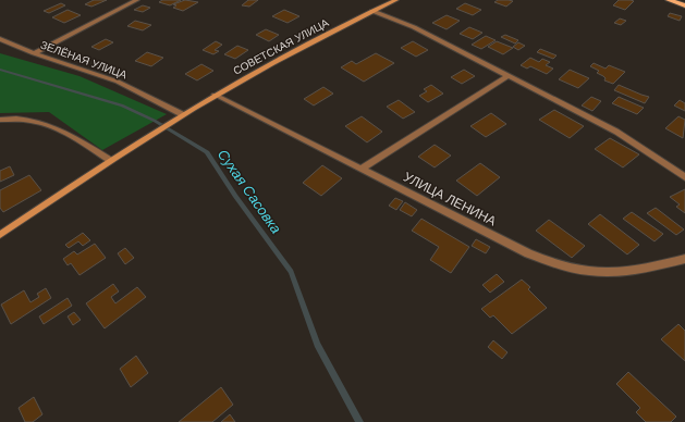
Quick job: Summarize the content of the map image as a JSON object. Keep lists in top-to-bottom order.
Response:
{
  "streets": {
    "street": ["СОВЕТСКАЯ УЛИЦА", "ЗЕЛЁНАЯ УЛИЦА", "УЛИЦА ЛЕНИНА"]
  },
  "crossings": [
    ["СОВЕТСКАЯ УЛИЦА", "ЗЕЛЁНАЯ УЛИЦА"],
    ["СОВЕТСКАЯ УЛИЦА", "УЛИЦА ЛЕНИНА"]
  ],
  "water": ["Сухая Сасовка"]
}
